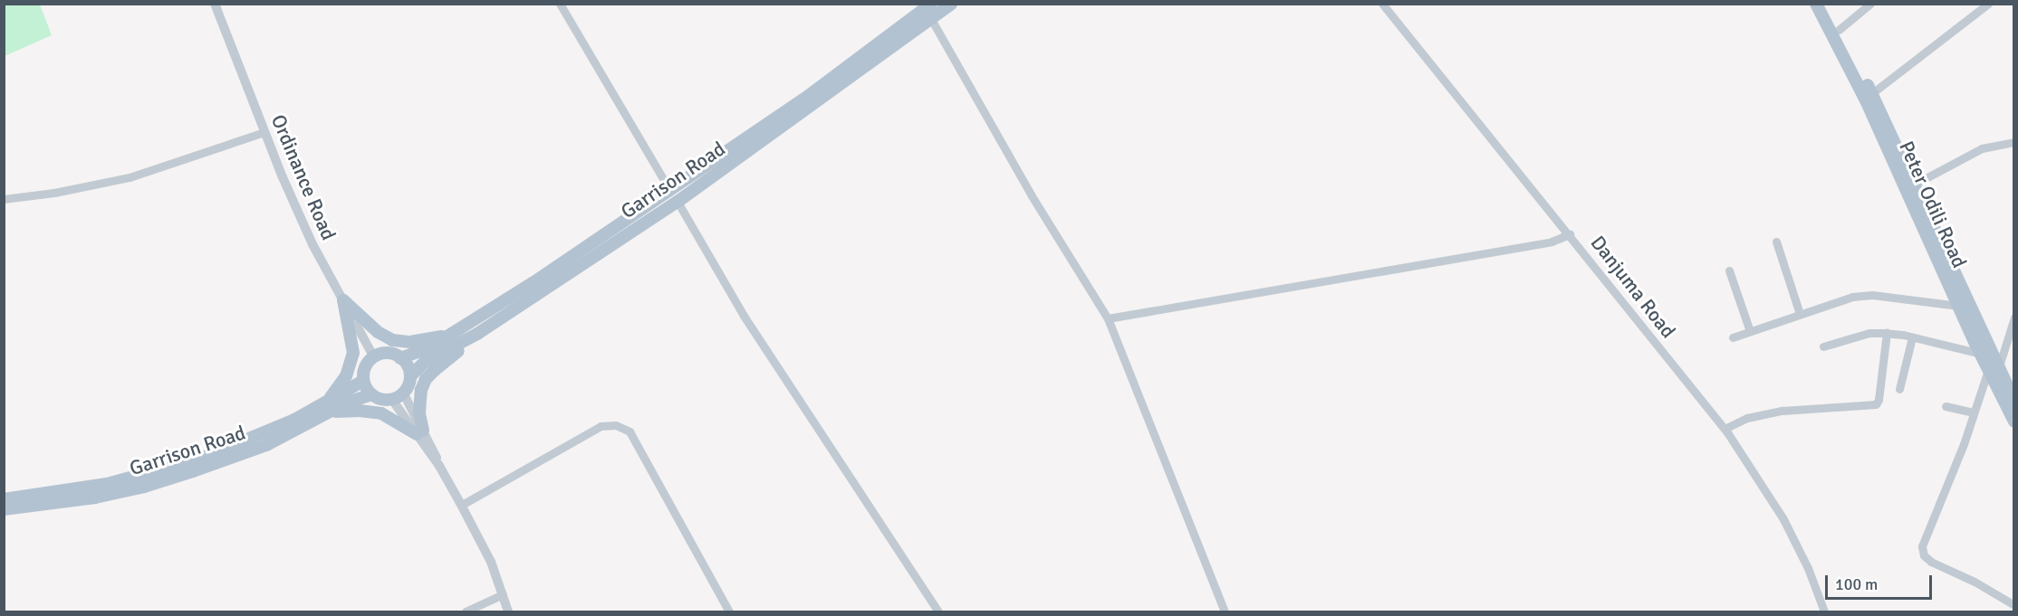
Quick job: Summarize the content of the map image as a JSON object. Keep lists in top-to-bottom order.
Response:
{
  "streets": {
    "main road": ["Garrison Road", "Peter Odili Road"],
    "street": ["Ordinance Road", "Danjuma Road"]
  },
  "crossings": [
    ["Ordinance Road", "Garrison Road"]
  ],
  "scale_bar": "100 m"
}
